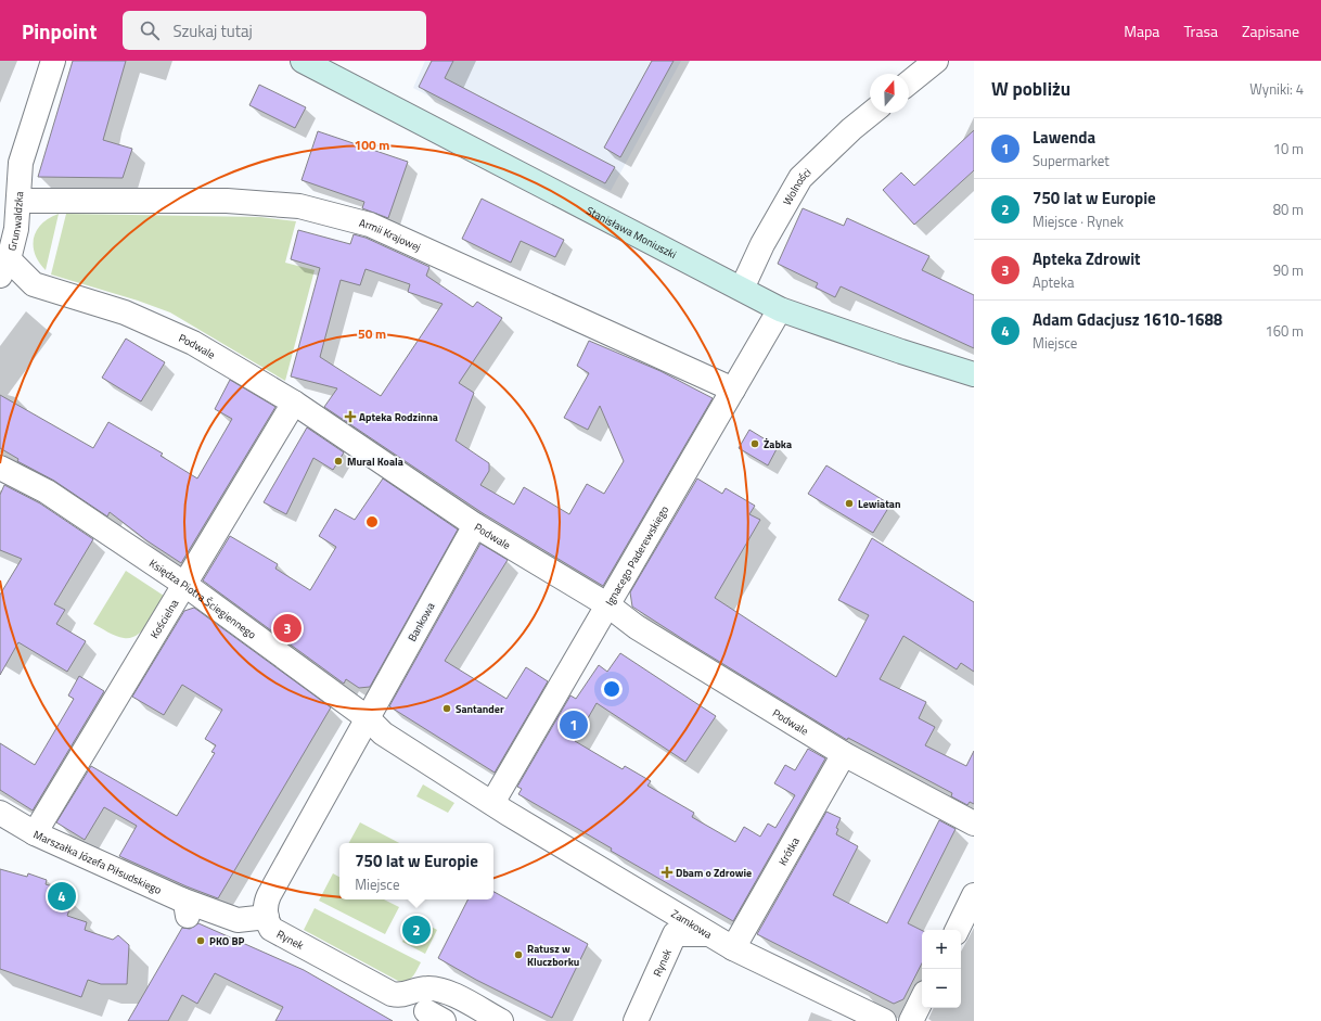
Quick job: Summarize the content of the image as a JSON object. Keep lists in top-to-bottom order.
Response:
{
  "streets": {
    "street": [
      "Wolności",
      "Grunwaldzka",
      "Stanisława Moniuszki",
      "Armii Krajowej",
      "Podwale",
      "Ignacego Paderewskiego",
      "Księdza Piotra Ściegiennego",
      "Kościelna",
      "Bankowa",
      "Krótka",
      "Marszałka Józefa Piłsudskiego",
      "Zamkowa",
      "Rynek"
    ]
  },
  "crossings": [
    ["Wolności", "Stanisława Moniuszki"],
    ["Grunwaldzka", "Armii Krajowej"],
    ["Grunwaldzka", "Podwale"],
    ["Stanisława Moniuszki", "Ignacego Paderewskiego"],
    ["Armii Krajowej", "Ignacego Paderewskiego"],
    ["Podwale", "Ignacego Paderewskiego"],
    ["Podwale", "Kościelna"],
    ["Podwale", "Bankowa"],
    ["Podwale", "Krótka"],
    ["Ignacego Paderewskiego", "Księdza Piotra Ściegiennego"],
    ["Ignacego Paderewskiego", "Zamkowa"],
    ["Księdza Piotra Ściegiennego", "Kościelna"],
    ["Księdza Piotra Ściegiennego", "Bankowa"],
    ["Księdza Piotra Ściegiennego", "Zamkowa"],
    ["Kościelna", "Marszałka Józefa Piłsudskiego"],
    ["Krótka", "Zamkowa"],
    ["Marszałka Józefa Piłsudskiego", "Rynek"],
    ["Zamkowa", "Rynek"]
  ],
  "places": {
    "health": ["Apteka Rodzinna", "Dbam o Zdrowie"],
    "other": [
      "Żabka",
      "Mural Koala",
      "Lewiatan",
      "Santander",
      "PKO BP",
      "Ratusz w Kluczborku"
    ]
  },
  "north": "top",
  "page": {
    "header": "Pinpoint",
    "search": "Szukaj tutaj",
    "nav": ["Mapa", "Trasa", "Zapisane"],
    "heading": ["W pobliżu", "Wyniki: 4"],
    "list": [
      {
        "mark": "1",
        "name": "Lawenda",
        "note": "Supermarket",
        "value": "10 m"
      },
      {
        "mark": "2",
        "name": "750 lat w Europie",
        "note": "Miejsce · Rynek",
        "value": "80 m"
      },
      {
        "mark": "3",
        "name": "Apteka Zdrowit",
        "note": "Apteka",
        "value": "90 m"
      },
      {
        "mark": "4",
        "name": "Adam Gdacjusz 1610-1688",
        "note": "Miejsce",
        "value": "160 m"
      }
    ],
    "pins": [
      "3",
      "1",
      "4",
      "2"
    ],
    "popup": ["750 lat w Europie", "Miejsce"],
    "map_buttons": ["+", "−"]
  },
  "rings": ["100 m", "50 m"]
}
